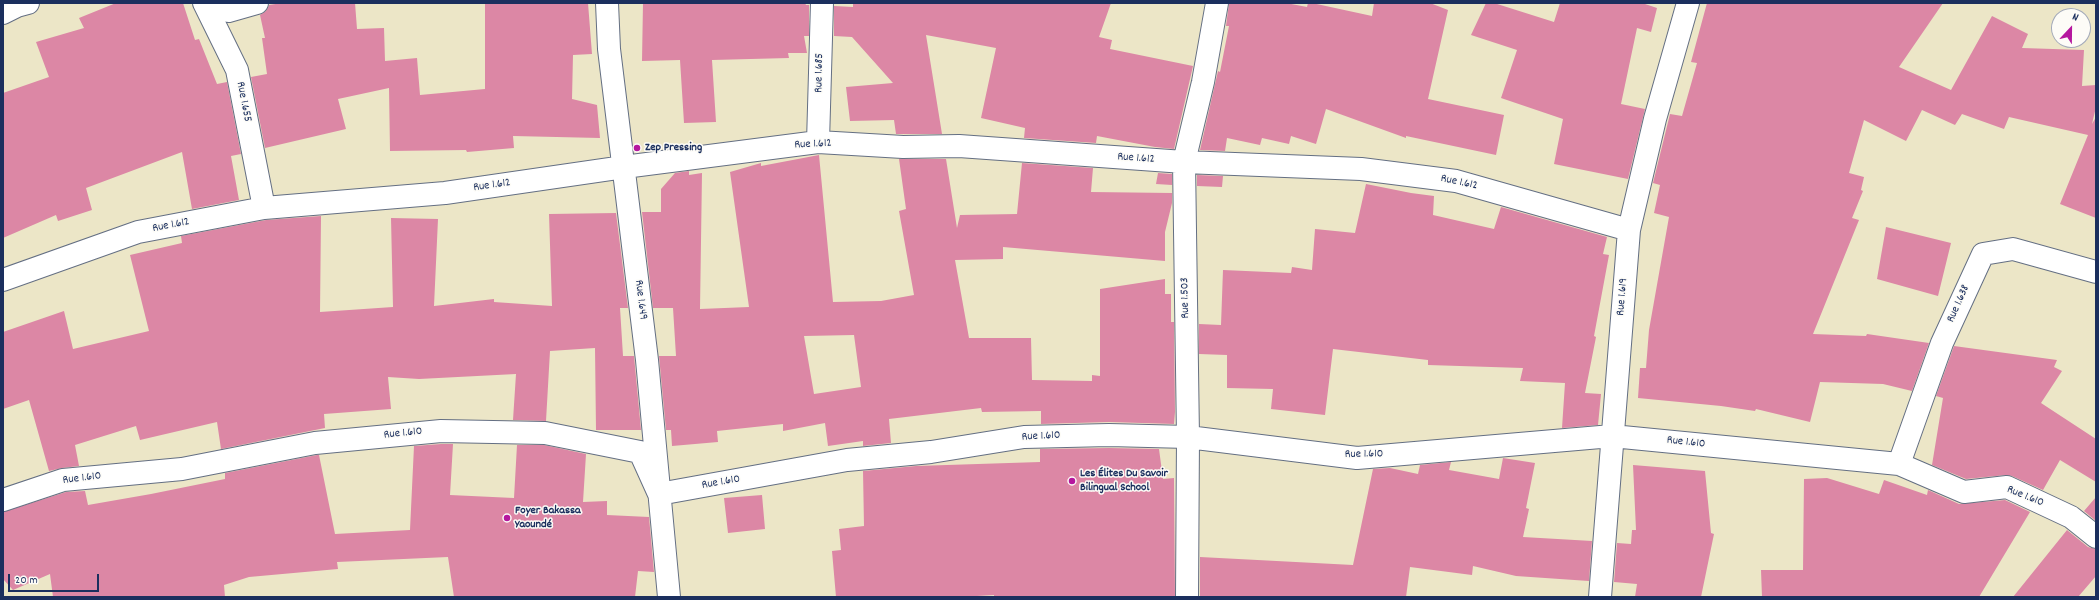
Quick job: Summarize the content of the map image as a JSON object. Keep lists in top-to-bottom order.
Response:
{
  "streets": {
    "street": [
      "Rue 1.685",
      "Rue 1.655",
      "Rue 1.612",
      "Rue 1.619",
      "Rue 1.503",
      "Rue 1.649",
      "Rue 1.638",
      "Rue 1.610"
    ]
  },
  "crossings": [
    ["Rue 1.685", "Rue 1.612"],
    ["Rue 1.655", "Rue 1.612"],
    ["Rue 1.612", "Rue 1.619"],
    ["Rue 1.612", "Rue 1.503"],
    ["Rue 1.612", "Rue 1.649"],
    ["Rue 1.619", "Rue 1.610"],
    ["Rue 1.503", "Rue 1.610"],
    ["Rue 1.649", "Rue 1.610"],
    ["Rue 1.638", "Rue 1.610"]
  ],
  "places": ["Zep Pressing", "Les Élites Du Savoir Bilingual School", "Foyer Bakassa Yaoundé"],
  "scale_bar": "20 m",
  "north": "top"
}
